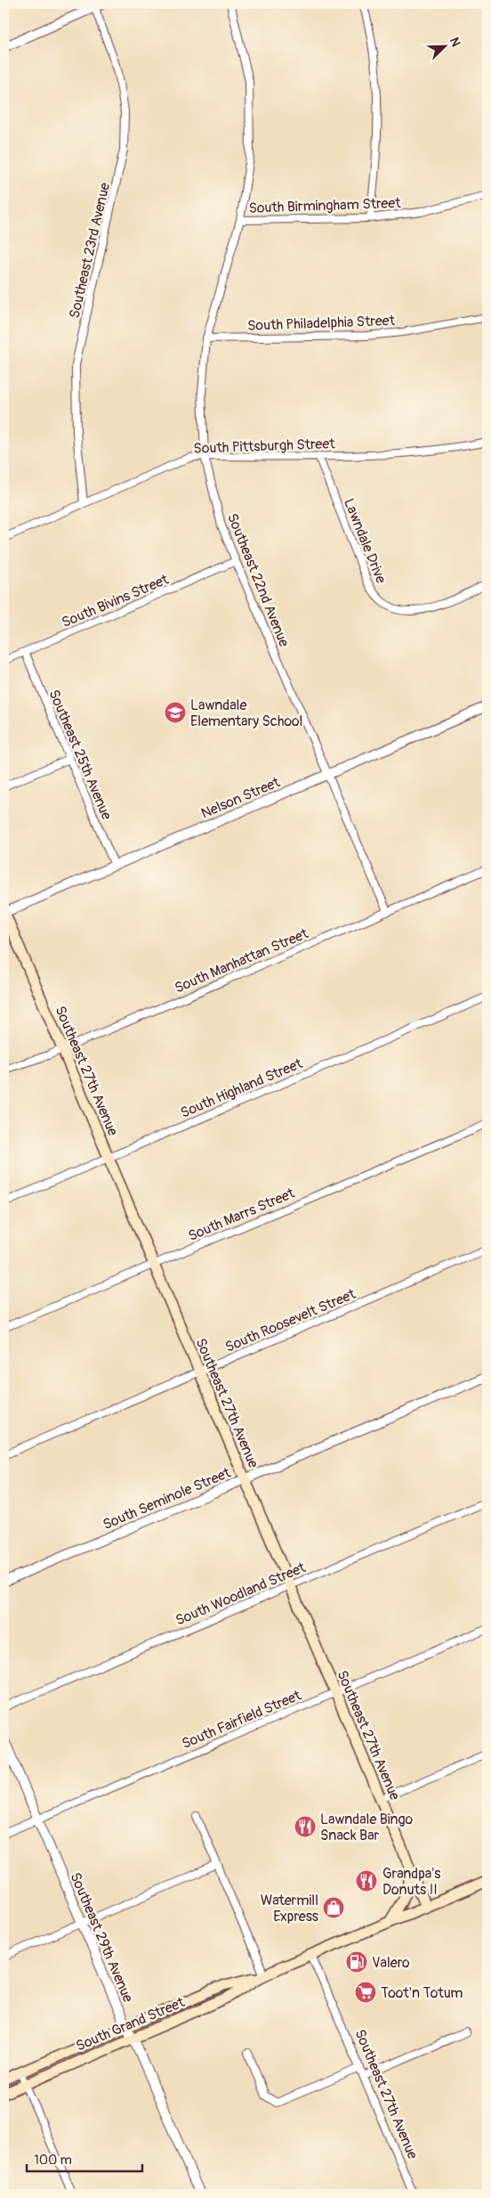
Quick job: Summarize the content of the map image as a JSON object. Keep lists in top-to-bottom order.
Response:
{
  "streets": {
    "main road": ["Southeast 27th Avenue", "South Grand Street"],
    "street": [
      "South Birmingham Street",
      "Southeast 23rd Avenue",
      "South Philadelphia Street",
      "South Pittsburgh Street",
      "Lawndale Drive",
      "Southeast 22nd Avenue",
      "South Bivins Street",
      "Southeast 25th Avenue",
      "Nelson Street",
      "South Manhattan Street",
      "South Highland Street",
      "South Marrs Street",
      "South Roosevelt Street",
      "South Seminole Street",
      "South Woodland Street",
      "South Fairfield Street",
      "Southeast 29th Avenue"
    ]
  },
  "crossings": [
    ["South Birmingham Street", "Southeast 22nd Avenue"],
    ["Southeast 23rd Avenue", "South Pittsburgh Street"],
    ["South Philadelphia Street", "Southeast 22nd Avenue"],
    ["South Pittsburgh Street", "Lawndale Drive"],
    ["South Pittsburgh Street", "Southeast 22nd Avenue"],
    ["Southeast 22nd Avenue", "South Bivins Street"],
    ["Southeast 22nd Avenue", "Nelson Street"],
    ["Southeast 22nd Avenue", "South Manhattan Street"],
    ["South Bivins Street", "Southeast 25th Avenue"],
    ["Southeast 25th Avenue", "Nelson Street"],
    ["Nelson Street", "Southeast 27th Avenue"],
    ["South Manhattan Street", "Southeast 27th Avenue"],
    ["Southeast 27th Avenue", "South Highland Street"],
    ["Southeast 27th Avenue", "South Marrs Street"],
    ["Southeast 27th Avenue", "South Roosevelt Street"],
    ["Southeast 27th Avenue", "South Seminole Street"],
    ["Southeast 27th Avenue", "South Woodland Street"],
    ["Southeast 27th Avenue", "South Fairfield Street"],
    ["Southeast 27th Avenue", "South Grand Street"],
    ["South Fairfield Street", "Southeast 29th Avenue"],
    ["Southeast 29th Avenue", "South Grand Street"]
  ],
  "places": {
    "school or university": ["Lawndale Elementary School"],
    "restaurant": ["Lawndale Bingo Snack Bar", "Grandpa's Donuts II"],
    "shop": ["Watermill Express"],
    "fuel station": ["Valero"],
    "supermarket": ["Toot'n Totum"]
  },
  "scale_bar": "100 m",
  "north": "top right"
}
